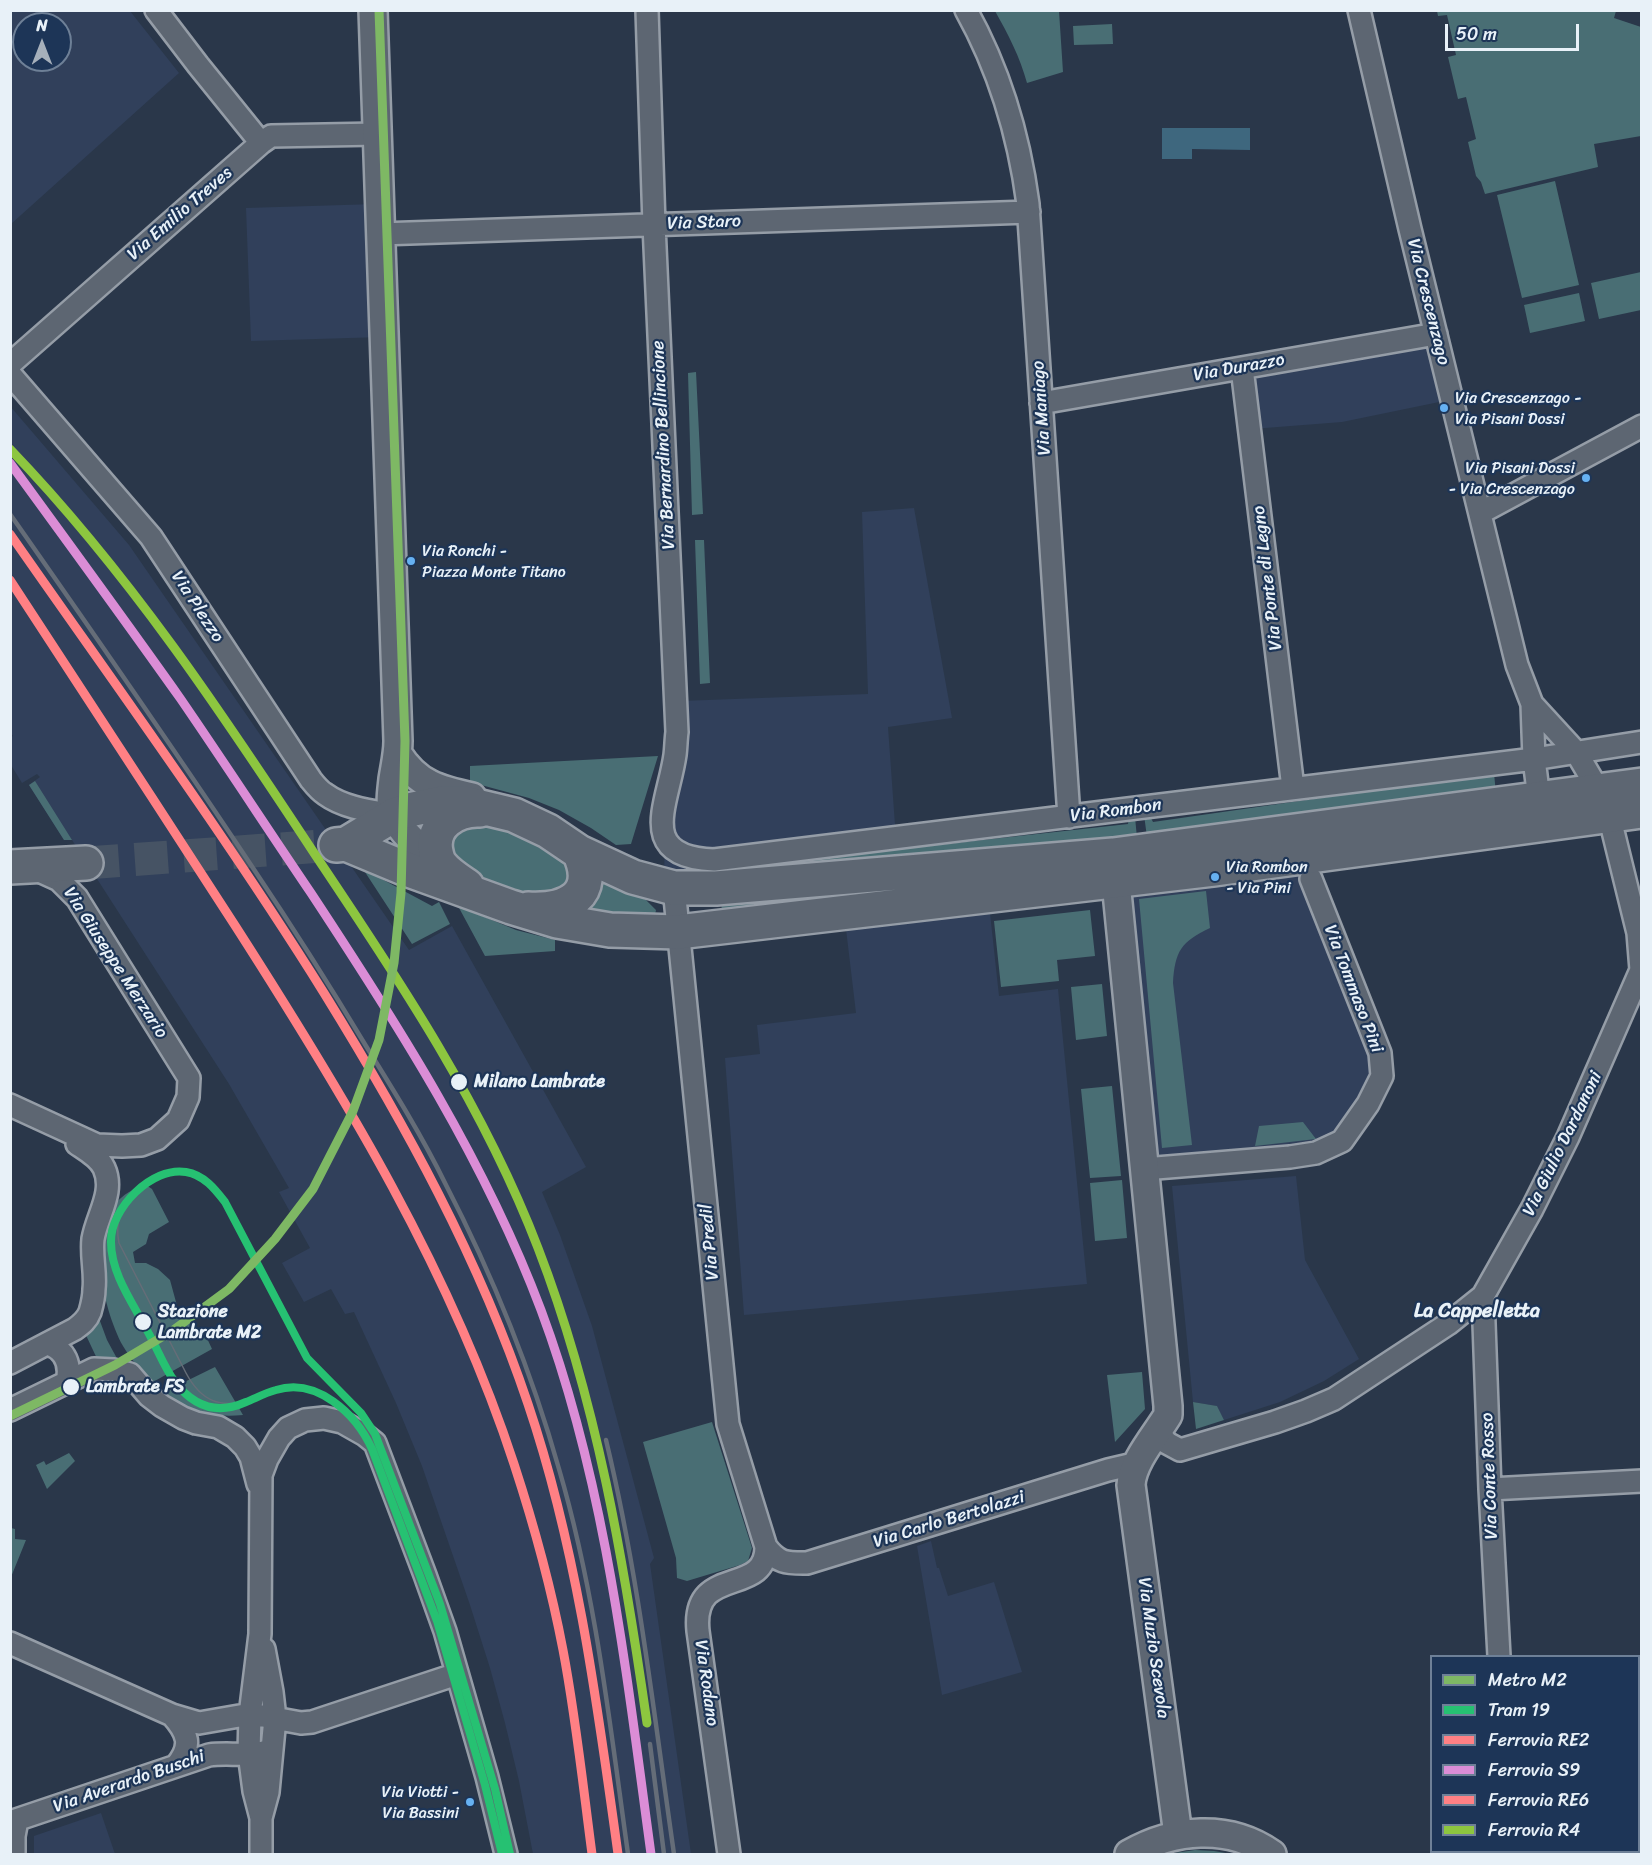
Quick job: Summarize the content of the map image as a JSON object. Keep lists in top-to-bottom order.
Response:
{
  "streets": {
    "street": [
      "Via Emilio Treves",
      "Via Staro",
      "Via Crescenzago",
      "Via Durazzo",
      "Via Maniago",
      "Via Bernardino Bellincione",
      "Via Ponte di Legno",
      "Via Plezzo",
      "Via Rombon",
      "Via Giuseppe Merzario",
      "Via Tommaso Pini",
      "Via Giulio Dardanoni",
      "Via Predil",
      "Via Conte Rosso",
      "Via Carlo Bertolazzi",
      "Via Muzio Scevola",
      "Via Rodano",
      "Via Averardo Buschi"
    ]
  },
  "crossings": [
    ["Via Staro", "Via Maniago"],
    ["Via Staro", "Via Bernardino Bellincione"],
    ["Via Crescenzago", "Via Durazzo"],
    ["Via Crescenzago", "Via Rombon"],
    ["Via Durazzo", "Via Maniago"],
    ["Via Durazzo", "Via Ponte di Legno"],
    ["Via Maniago", "Via Rombon"],
    ["Via Bernardino Bellincione", "Via Rombon"],
    ["Via Ponte di Legno", "Via Rombon"],
    ["Via Giulio Dardanoni", "Via Conte Rosso"],
    ["Via Predil", "Via Carlo Bertolazzi"],
    ["Via Predil", "Via Rodano"],
    ["Via Carlo Bertolazzi", "Via Muzio Scevola"],
    ["Via Carlo Bertolazzi", "Via Rodano"]
  ],
  "districts": ["La Cappelletta"],
  "places": [
    "Via Crescenzago - Via Pisani Dossi",
    "Via Pisani Dossi - Via Crescenzago",
    "Via Ronchi - Piazza Monte Titano",
    "Via Rombon - Via Pini",
    "Milano Lambrate",
    "Stazione Lambrate M2",
    "Lambrate FS",
    "Via Viotti - Via Bassini"
  ],
  "lines": [
    "metro line M2",
    "rail line R4",
    "rail line S9",
    "rail line RE2",
    "rail line RE6",
    "tram line 19"
  ],
  "legend": [
    "Metro M2",
    "Tram 19",
    "Ferrovia RE2",
    "Ferrovia S9",
    "Ferrovia RE6",
    "Ferrovia R4"
  ],
  "scale_bar": "50 m",
  "north": "top"
}
